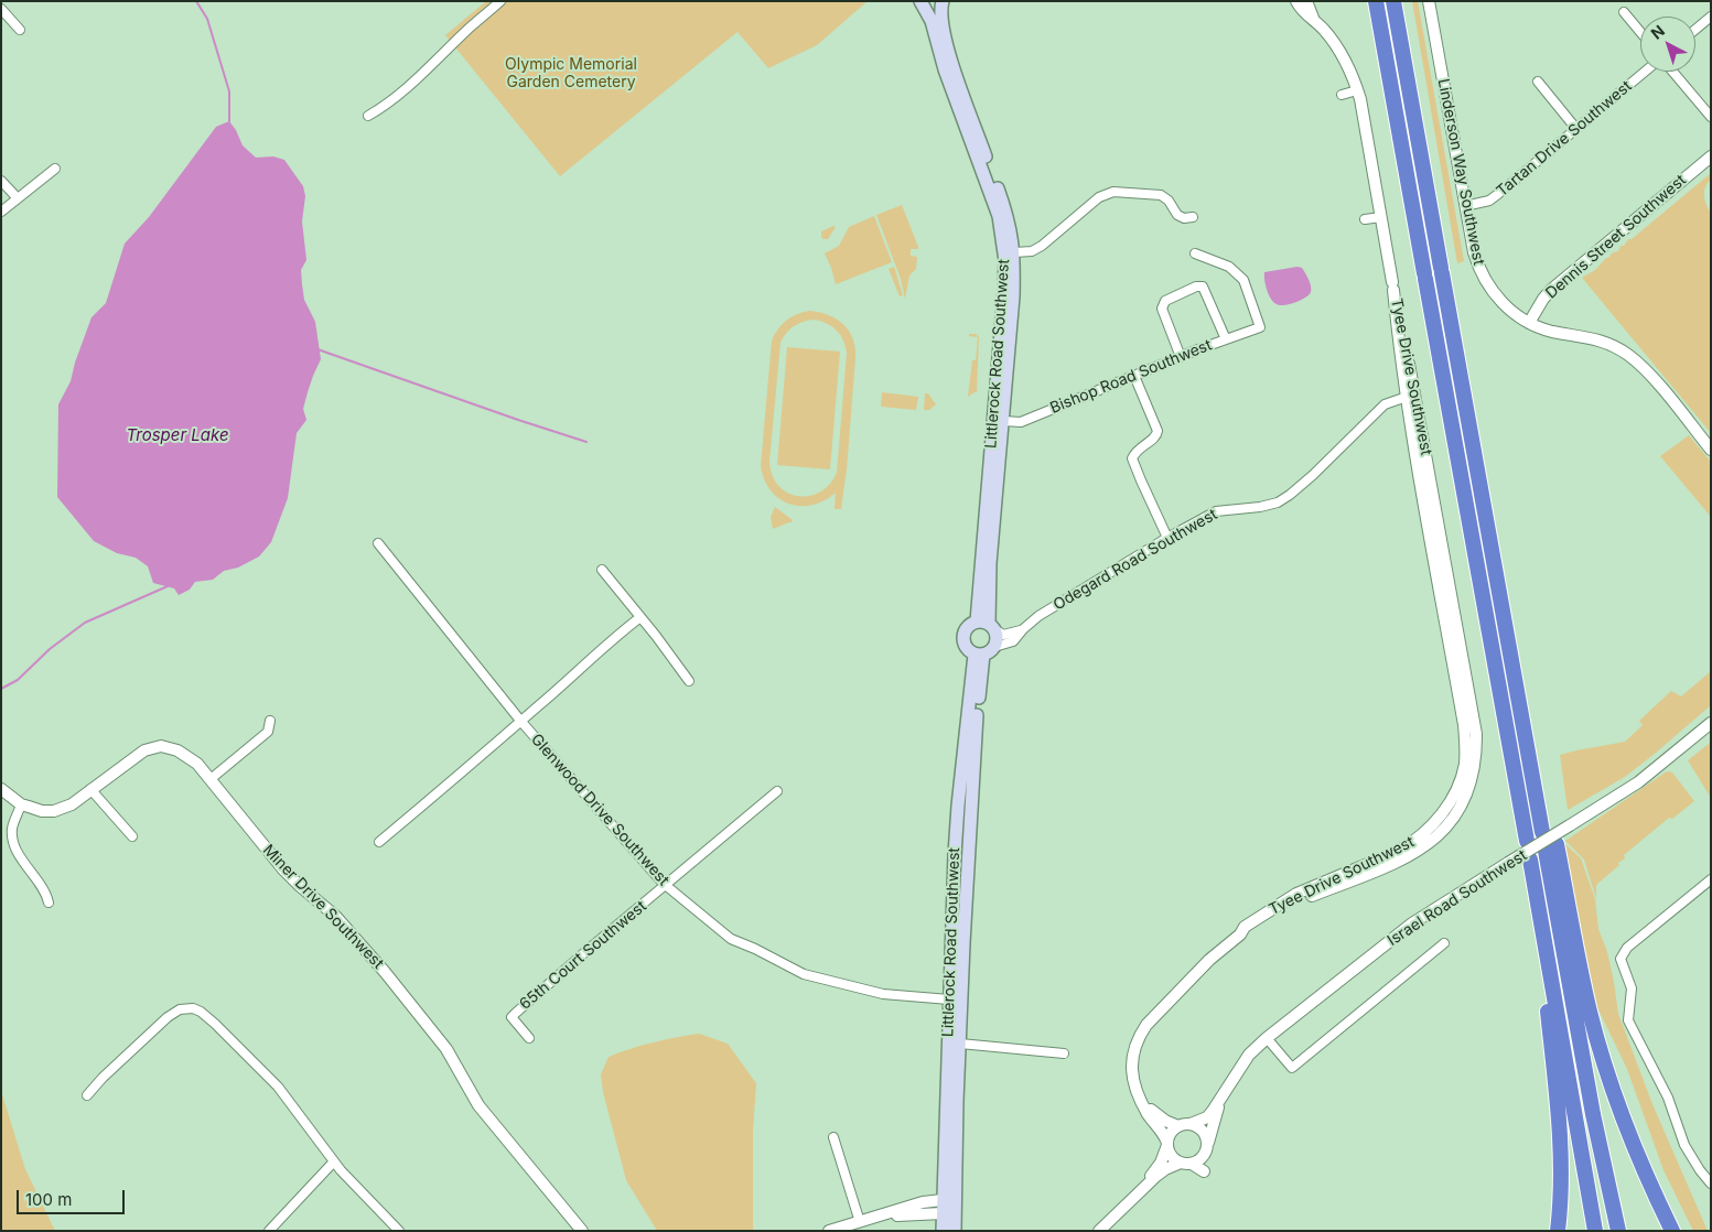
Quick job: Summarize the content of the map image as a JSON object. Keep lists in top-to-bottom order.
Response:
{
  "streets": {
    "main road": ["Littlerock Road Southwest"],
    "street": [
      "Tartan Drive Southwest",
      "Linderson Way Southwest",
      "Dennis Street Southwest",
      "Bishop Road Southwest",
      "Tyee Drive Southwest",
      "Odegard Road Southwest",
      "Glenwood Drive Southwest",
      "Israel Road Southwest",
      "Miner Drive Southwest",
      "65th Court Southwest"
    ]
  },
  "crossings": [
    ["Tartan Drive Southwest", "Linderson Way Southwest"],
    ["Linderson Way Southwest", "Dennis Street Southwest"],
    ["Littlerock Road Southwest", "Bishop Road Southwest"],
    ["Littlerock Road Southwest", "Odegard Road Southwest"],
    ["Littlerock Road Southwest", "Glenwood Drive Southwest"],
    ["Tyee Drive Southwest", "Odegard Road Southwest"],
    ["Tyee Drive Southwest", "Israel Road Southwest"],
    ["Glenwood Drive Southwest", "65th Court Southwest"]
  ],
  "water": ["Trosper Lake"],
  "parks": ["Olympic Memorial Garden Cemetery"],
  "scale_bar": "100 m",
  "north": "top left"
}
